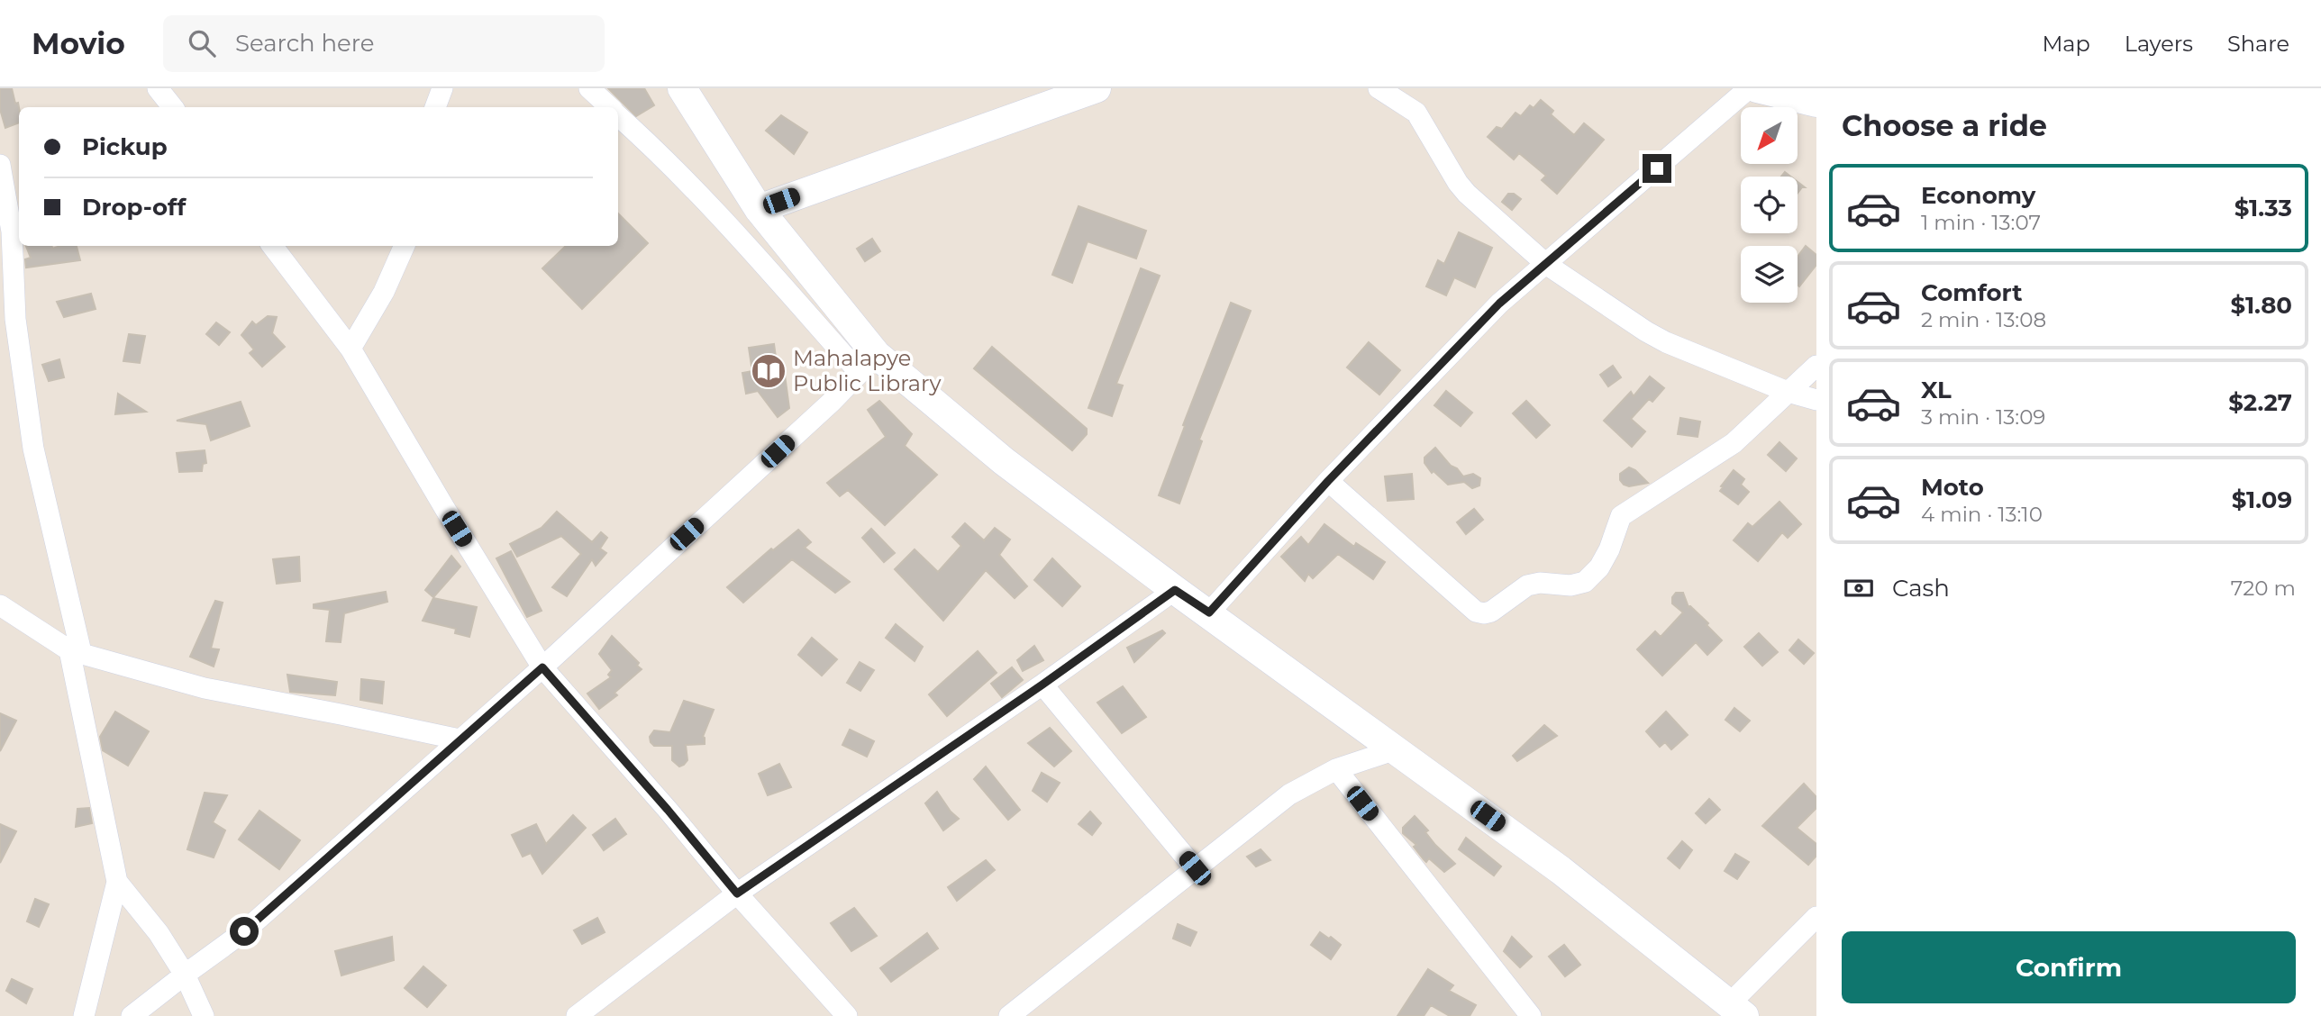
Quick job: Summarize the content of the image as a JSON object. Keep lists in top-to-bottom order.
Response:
{
  "places": {
    "library": ["Mahalapye Public Library"]
  },
  "north": "bottom left",
  "page": {
    "header": "Movio",
    "search": "Search here",
    "nav": ["Map", "Layers", "Share"],
    "heading": "Choose a ride",
    "banner": ["Pickup", "Drop-off"],
    "list": [
      {
        "name": "Economy",
        "note": "1 min · 13:07",
        "value": "$1.33"
      },
      {
        "name": "Comfort",
        "note": "2 min · 13:08",
        "value": "$1.80"
      },
      {
        "name": "XL",
        "note": "3 min · 13:09",
        "value": "$2.27"
      },
      {
        "name": "Moto",
        "note": "4 min · 13:10",
        "value": "$1.09"
      }
    ],
    "pay": ["Cash", "720 m"],
    "buttons": "Confirm"
  }
}
